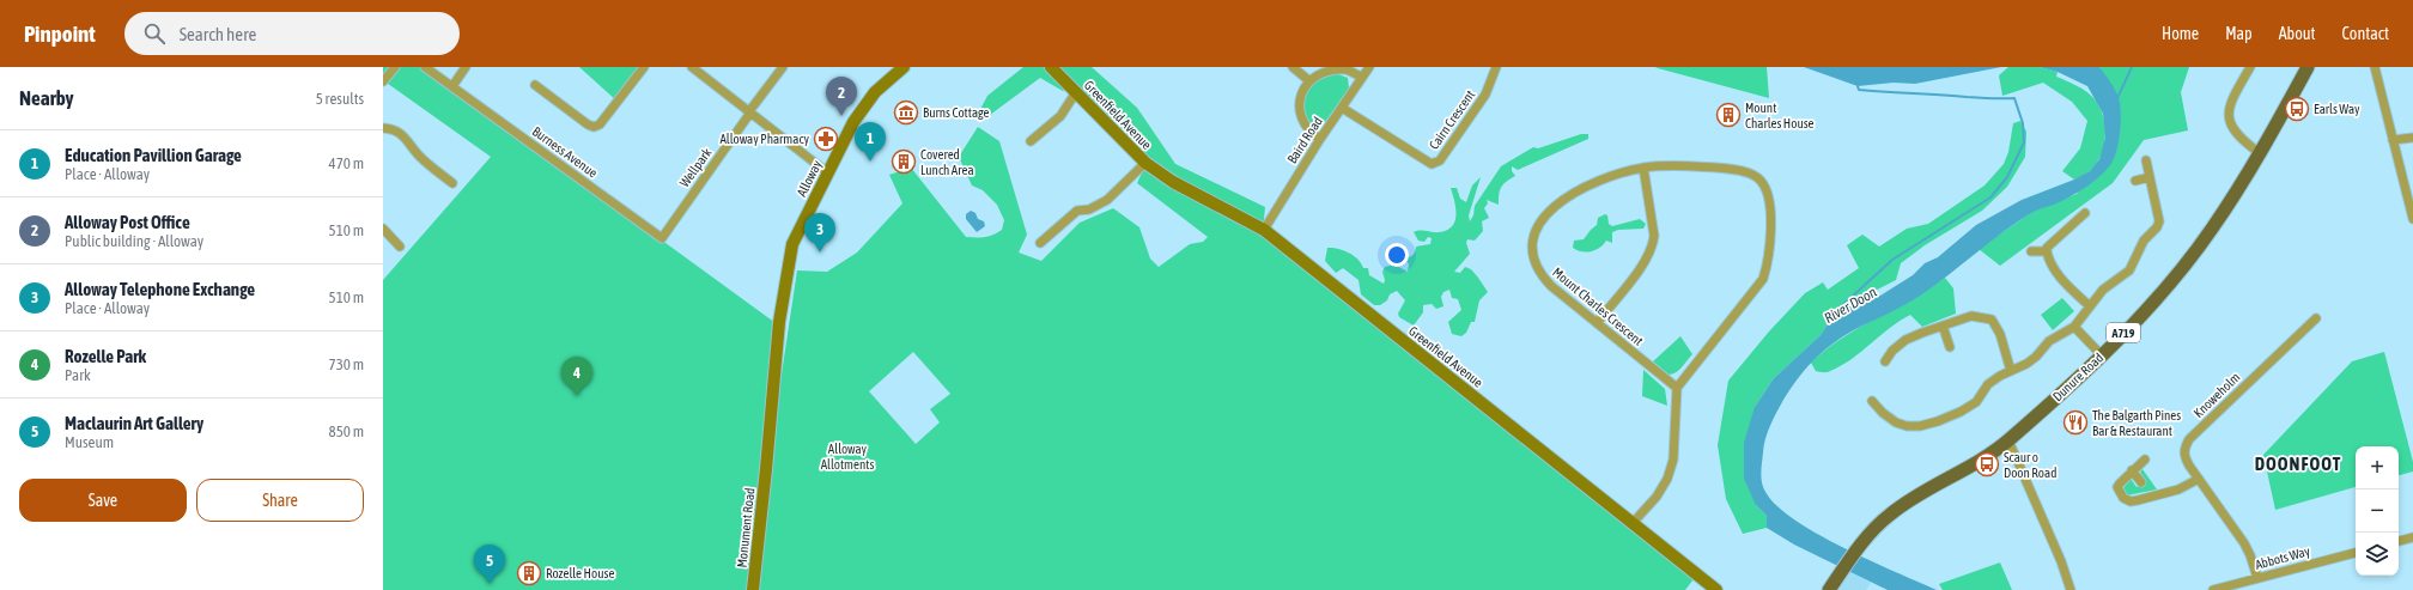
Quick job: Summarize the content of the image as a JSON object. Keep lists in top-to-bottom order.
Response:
{
  "streets": {
    "main road": ["A719", "Dunure Road"],
    "street": [
      "Greenfield Avenue",
      "Cairn Crescent",
      "Baird Road",
      "Burness Avenue",
      "Wellpark",
      "Alloway",
      "Mount Charles Crescent",
      "Knoweholm",
      "Monument Road",
      "Abbots Way"
    ]
  },
  "crossings": [
    ["Greenfield Avenue", "Baird Road"],
    ["Cairn Crescent", "Baird Road"],
    ["Burness Avenue", "Wellpark"],
    ["Alloway", "Monument Road"],
    ["Knoweholm", "Abbots Way"]
  ],
  "districts": ["DOONFOOT"],
  "water": ["River Doon"],
  "parks": ["Alloway Allotments"],
  "places": {
    "bus stop": ["Earls Way", "Scaur o Doon Road"],
    "museum": ["Burns Cottage"],
    "building": ["Mount Charles House", "Covered Lunch Area", "Rozelle House"],
    "pharmacy": ["Alloway Pharmacy"],
    "restaurant": ["The Balgarth Pines Bar & Restaurant"]
  },
  "page": {
    "header": "Pinpoint",
    "search": "Search here",
    "nav": [
      "Home",
      "Map",
      "About",
      "Contact"
    ],
    "heading": ["Nearby", "5 results"],
    "pins": [
      "2",
      "1",
      "3",
      "4",
      "5"
    ],
    "list": [
      {
        "mark": "1",
        "name": "Education Pavillion Garage",
        "note": "Place · Alloway",
        "value": "470 m"
      },
      {
        "mark": "2",
        "name": "Alloway Post Office",
        "note": "Public building · Alloway",
        "value": "510 m"
      },
      {
        "mark": "3",
        "name": "Alloway Telephone Exchange",
        "note": "Place · Alloway",
        "value": "510 m"
      },
      {
        "mark": "4",
        "name": "Rozelle Park",
        "note": "Park",
        "value": "730 m"
      },
      {
        "mark": "5",
        "name": "Maclaurin Art Gallery",
        "note": "Museum",
        "value": "850 m"
      }
    ],
    "map_buttons": ["+", "−"],
    "buttons": ["Save", "Share"]
  }
}
